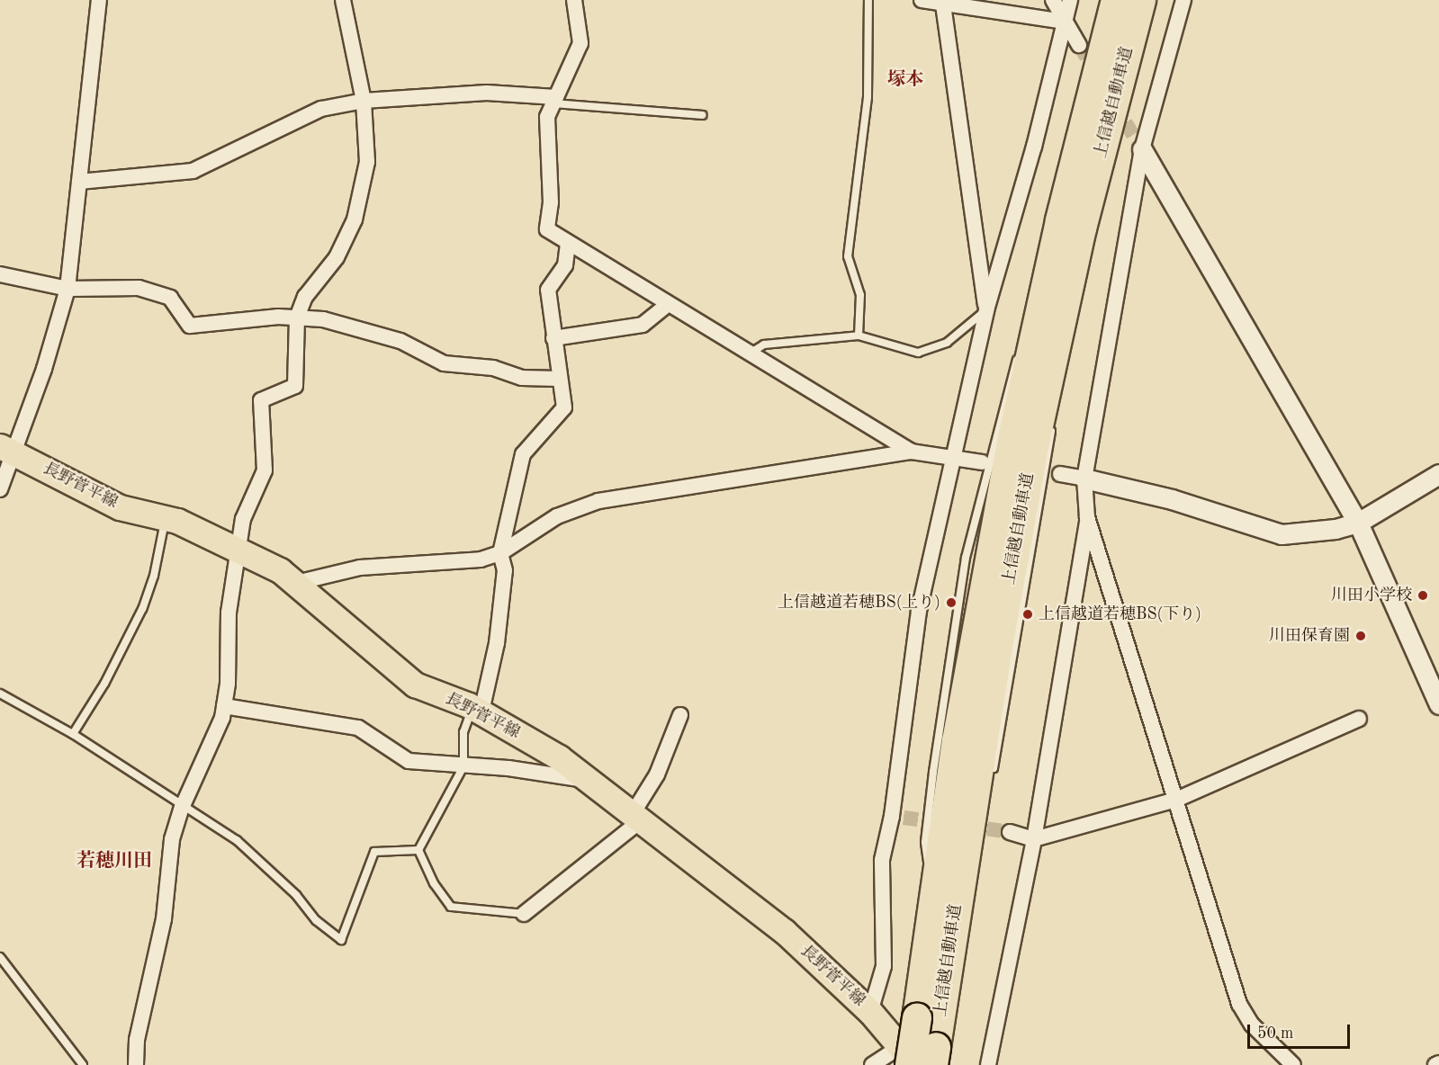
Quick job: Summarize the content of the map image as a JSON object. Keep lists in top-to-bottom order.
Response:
{
  "streets": {
    "highway": ["上信越自動車道"],
    "main road": ["長野菅平線"]
  },
  "crossings": [
    ["上信越自動車道", "長野菅平線"]
  ],
  "districts": ["塚本", "若穂川田"],
  "places": [
    "川田小学校",
    "上信越道若穂BS(上り)",
    "上信越道若穂BS(下り)",
    "川田保育園"
  ],
  "scale_bar": "50 m"
}
